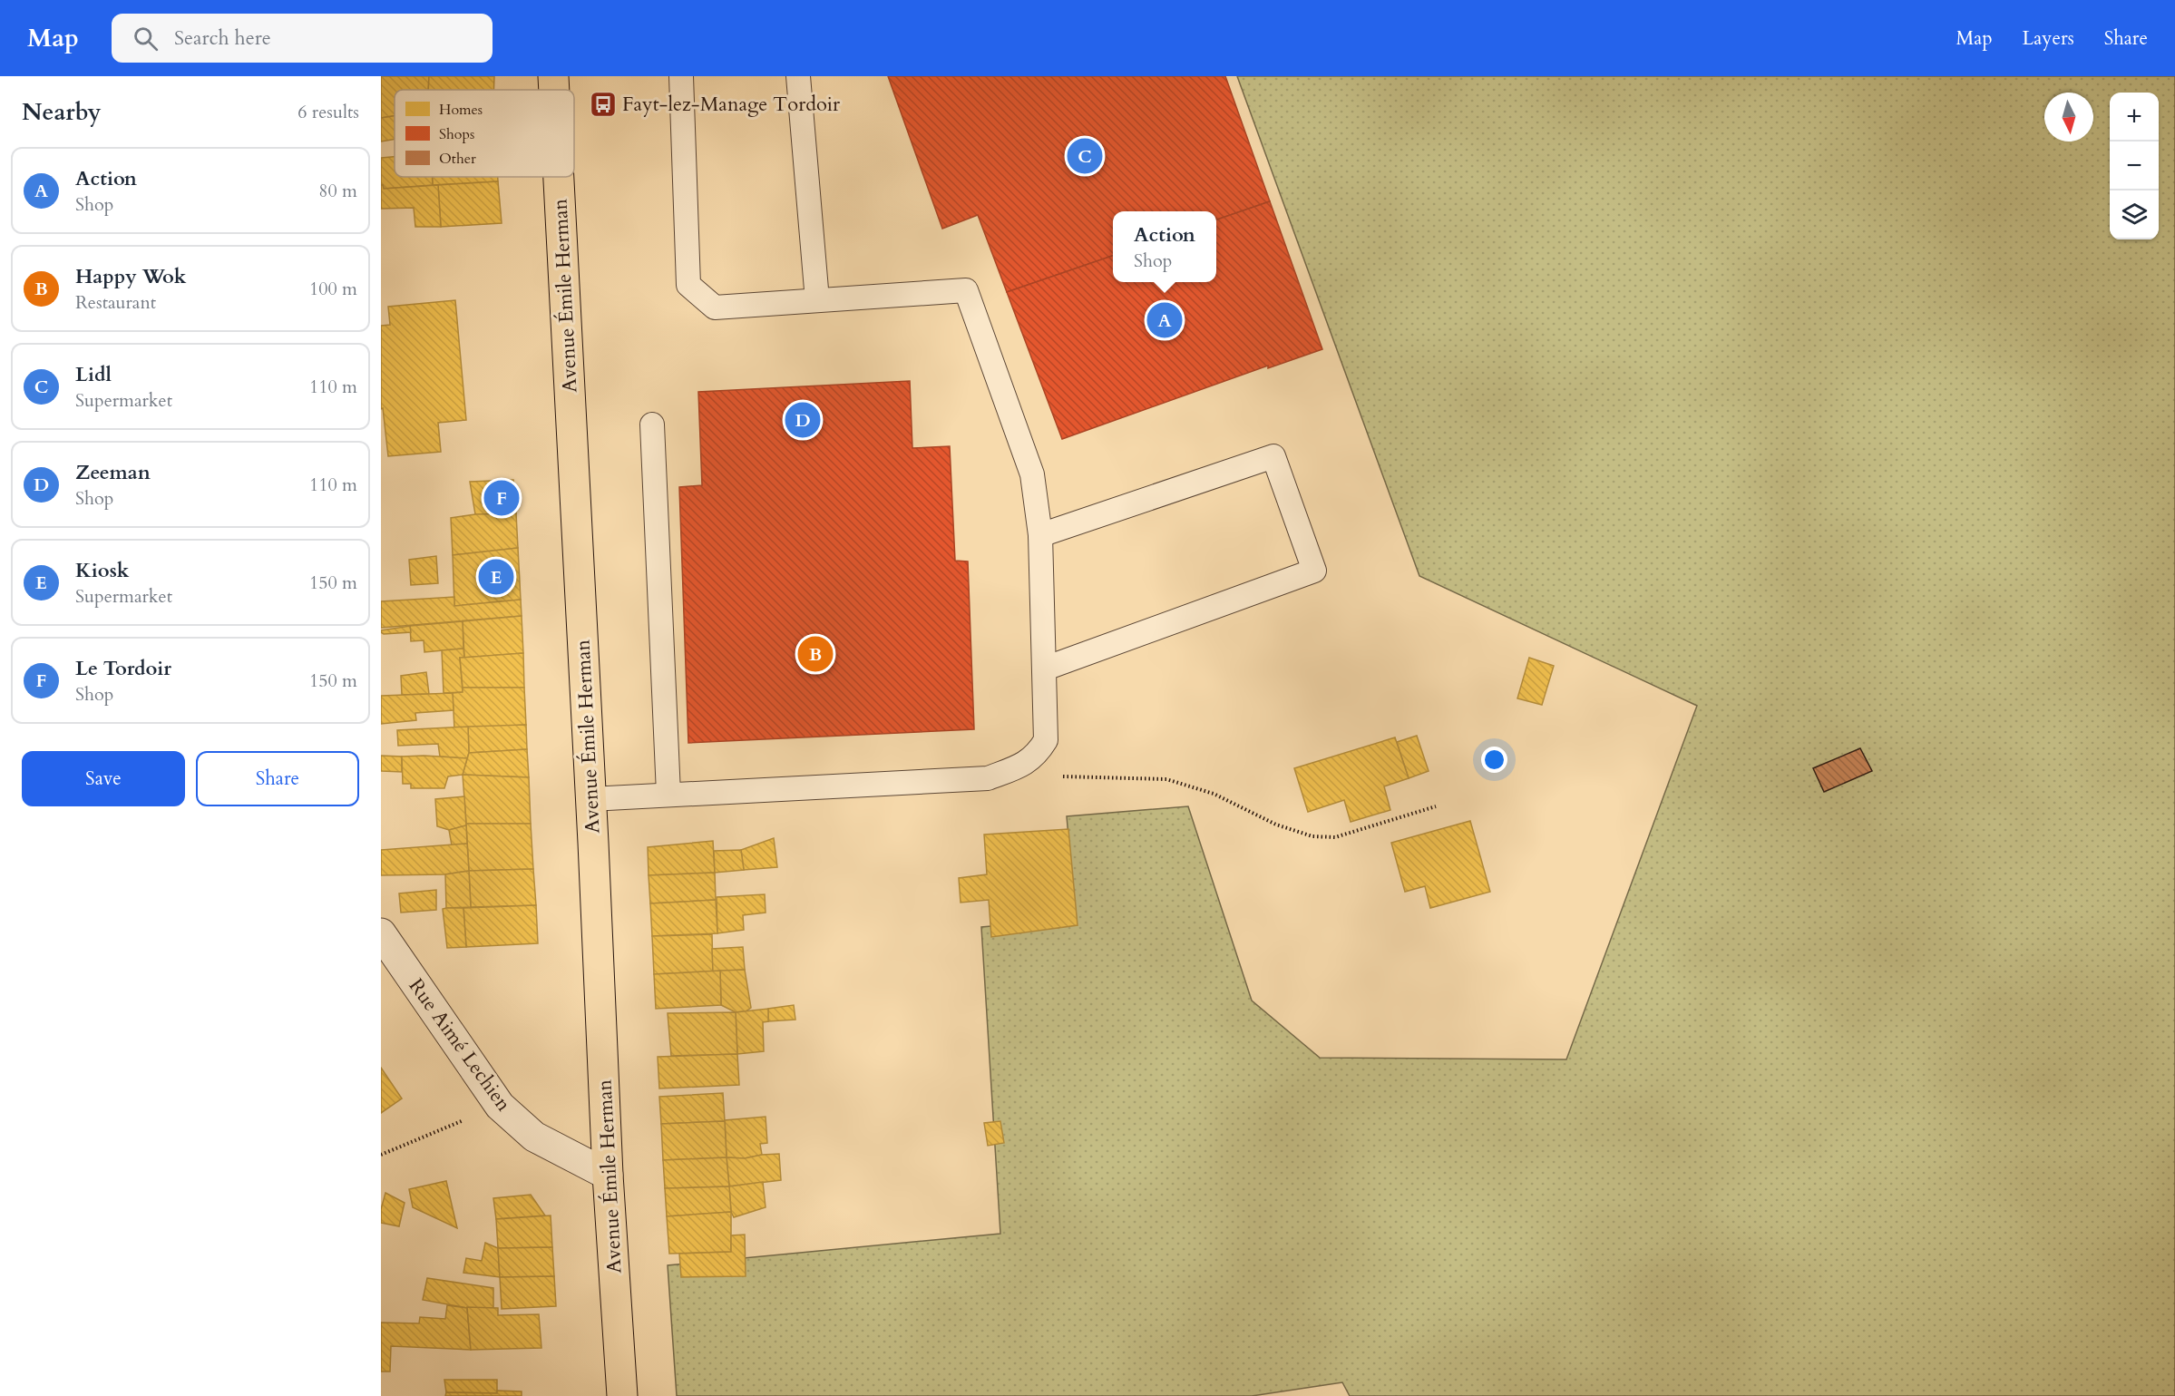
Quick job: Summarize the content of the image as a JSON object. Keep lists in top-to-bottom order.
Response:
{
  "streets": {
    "main road": ["Avenue Émile Herman"],
    "street": ["Rue Aimé Lechien"]
  },
  "crossings": [
    ["Avenue Émile Herman", "Rue Aimé Lechien"]
  ],
  "places": {
    "bus stop": ["Fayt-lez-Manage Tordoir"]
  },
  "legend": ["Homes", "Shops", "Other"],
  "north": "bottom",
  "page": {
    "header": "Map",
    "search": "Search here",
    "nav": ["Map", "Layers", "Share"],
    "heading": ["Nearby", "6 results"],
    "map_buttons": ["+", "−"],
    "pins": [
      "C",
      "A",
      "D",
      "F",
      "E",
      "B"
    ],
    "list": [
      {
        "mark": "A",
        "name": "Action",
        "note": "Shop",
        "value": "80 m"
      },
      {
        "mark": "B",
        "name": "Happy Wok",
        "note": "Restaurant",
        "value": "100 m"
      },
      {
        "mark": "C",
        "name": "Lidl",
        "note": "Supermarket",
        "value": "110 m"
      },
      {
        "mark": "D",
        "name": "Zeeman",
        "note": "Shop",
        "value": "110 m"
      },
      {
        "mark": "E",
        "name": "Kiosk",
        "note": "Supermarket",
        "value": "150 m"
      },
      {
        "mark": "F",
        "name": "Le Tordoir",
        "note": "Shop",
        "value": "150 m"
      }
    ],
    "popup": ["Action", "Shop"],
    "buttons": ["Save", "Share"]
  }
}
